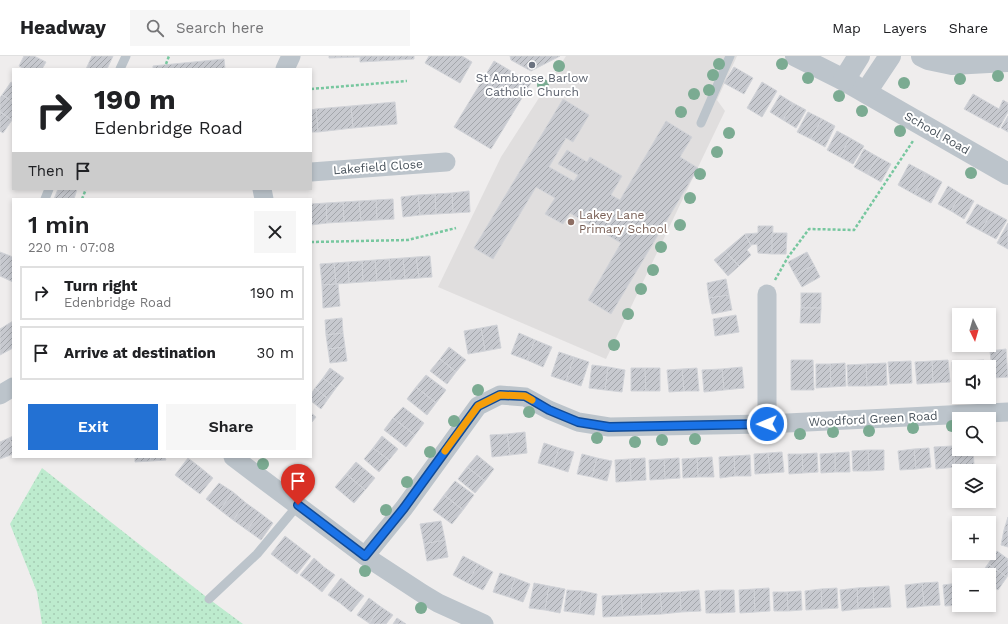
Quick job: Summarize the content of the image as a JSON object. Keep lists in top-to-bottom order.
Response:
{
  "streets": {
    "street": ["School Road", "Lakefield Close", "Woodford Green Road"]
  },
  "places": ["St Ambrose Barlow Catholic Church", "Lakey Lane Primary School"],
  "north": "bottom",
  "page": {
    "header": "Headway",
    "search": "Search here",
    "nav": ["Map", "Layers", "Share"],
    "turn": ["190 m", "Edenbridge Road"],
    "then": "Then",
    "heading": ["1 min", "220 m · 07:08"],
    "list": [
      {
        "name": "Turn right",
        "note": "Edenbridge Road",
        "value": "190 m"
      },
      {
        "name": "Arrive at destination",
        "value": "30 m"
      }
    ],
    "map_buttons": ["+", "−"],
    "buttons": ["Exit", "Share"]
  }
}
